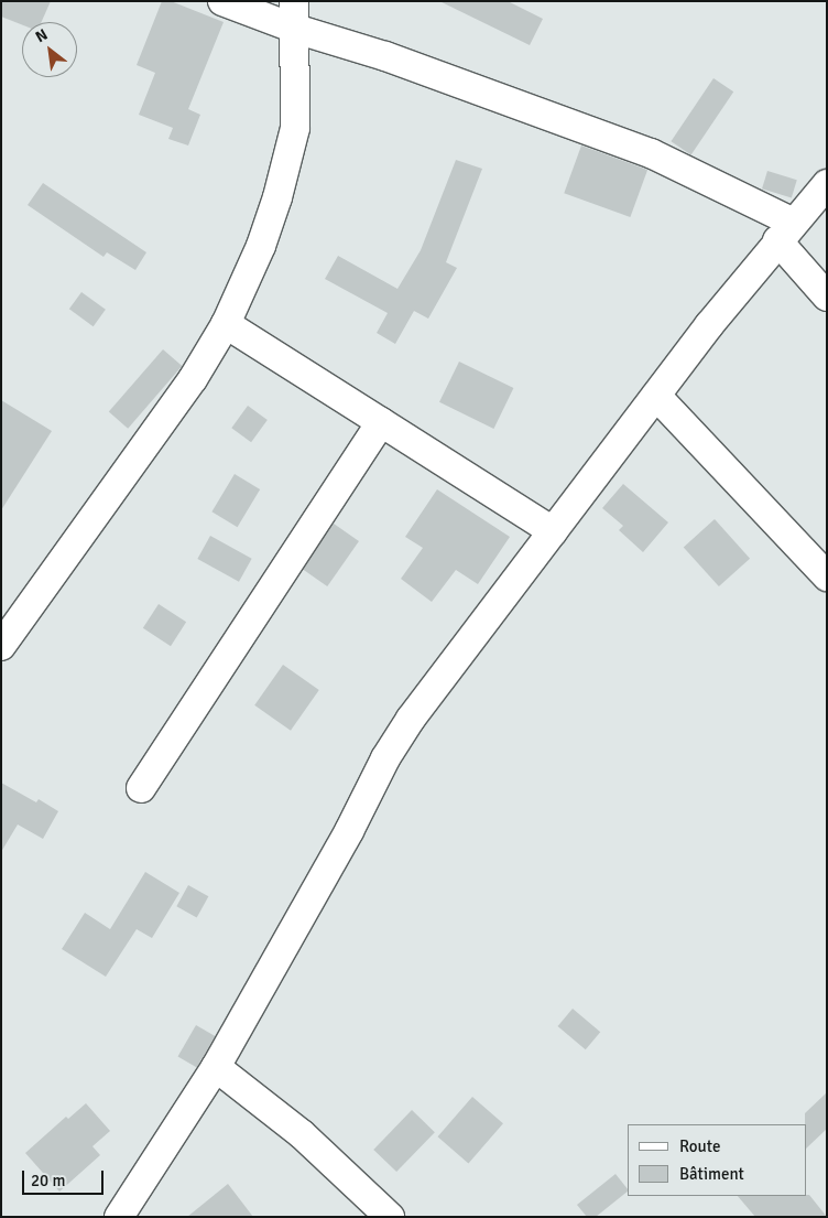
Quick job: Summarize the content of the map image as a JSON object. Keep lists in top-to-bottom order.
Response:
{
  "legend": ["Route", "Bâtiment"],
  "scale_bar": "20 m",
  "north": "top left"
}
